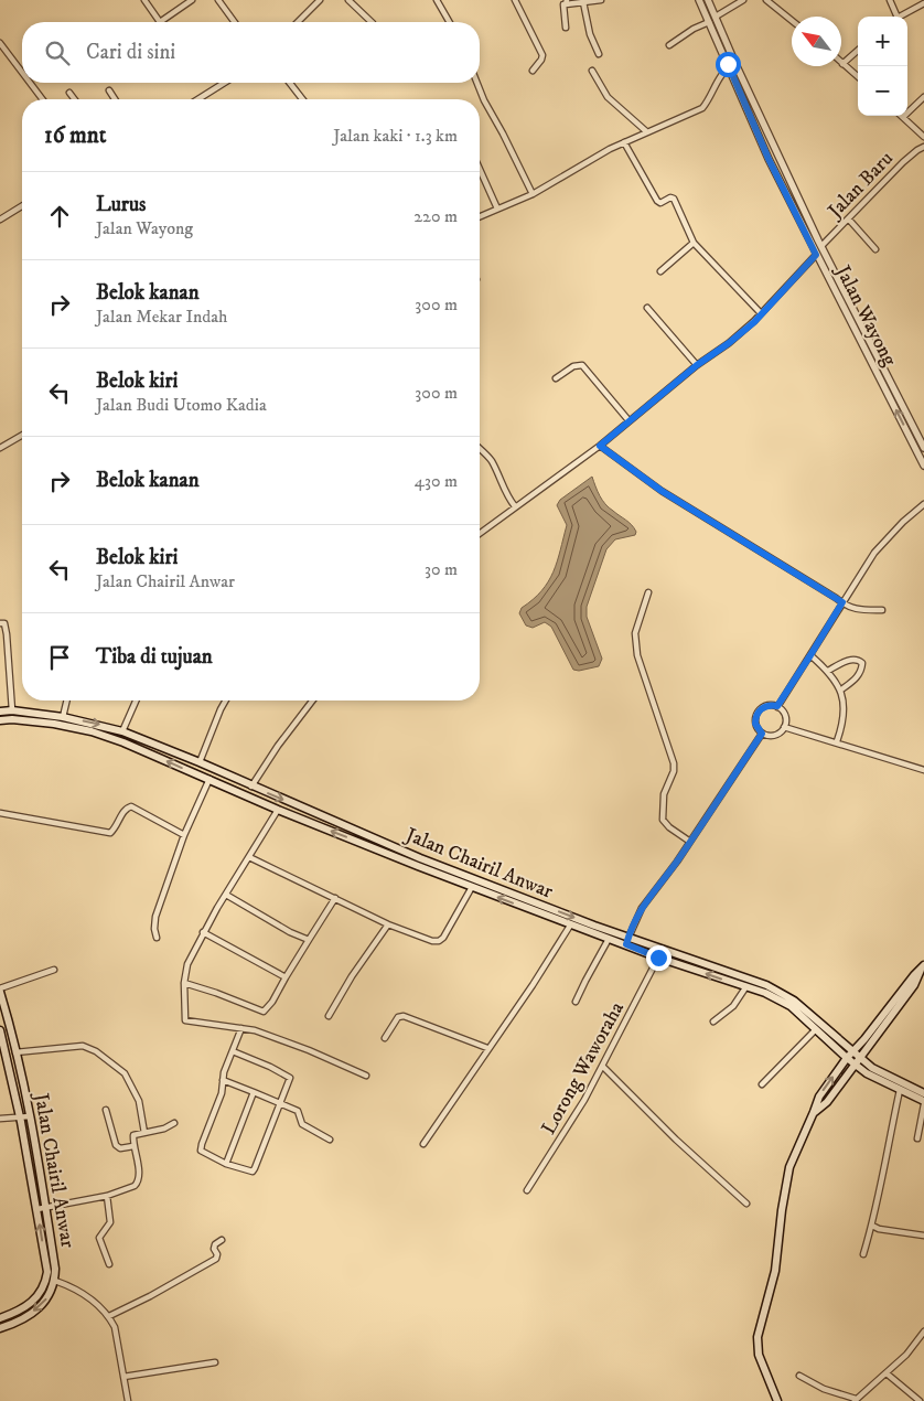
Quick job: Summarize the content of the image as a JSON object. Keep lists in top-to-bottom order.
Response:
{
  "streets": {
    "main road": ["Jalan Chairil Anwar"],
    "street": ["Jalan Baru", "Jalan Wayong", "Lorong Waworaha"]
  },
  "crossings": [
    ["Jalan Baru", "Jalan Wayong"],
    ["Jalan Chairil Anwar", "Lorong Waworaha"]
  ],
  "north": "top left",
  "page": {
    "map_buttons": ["+", "−"],
    "search": "Cari di sini",
    "heading": ["16 mnt", "Jalan kaki · 1.3 km"],
    "list": [
      ["Lurus", "Jalan Wayong", "220 m"],
      ["Belok kanan", "Jalan Mekar Indah", "300 m"],
      ["Belok kiri", "Jalan Budi Utomo Kadia", "300 m"],
      ["Belok kanan", "430 m"],
      ["Belok kiri", "Jalan Chairil Anwar", "30 m"],
      "Tiba di tujuan"
    ]
  }
}
